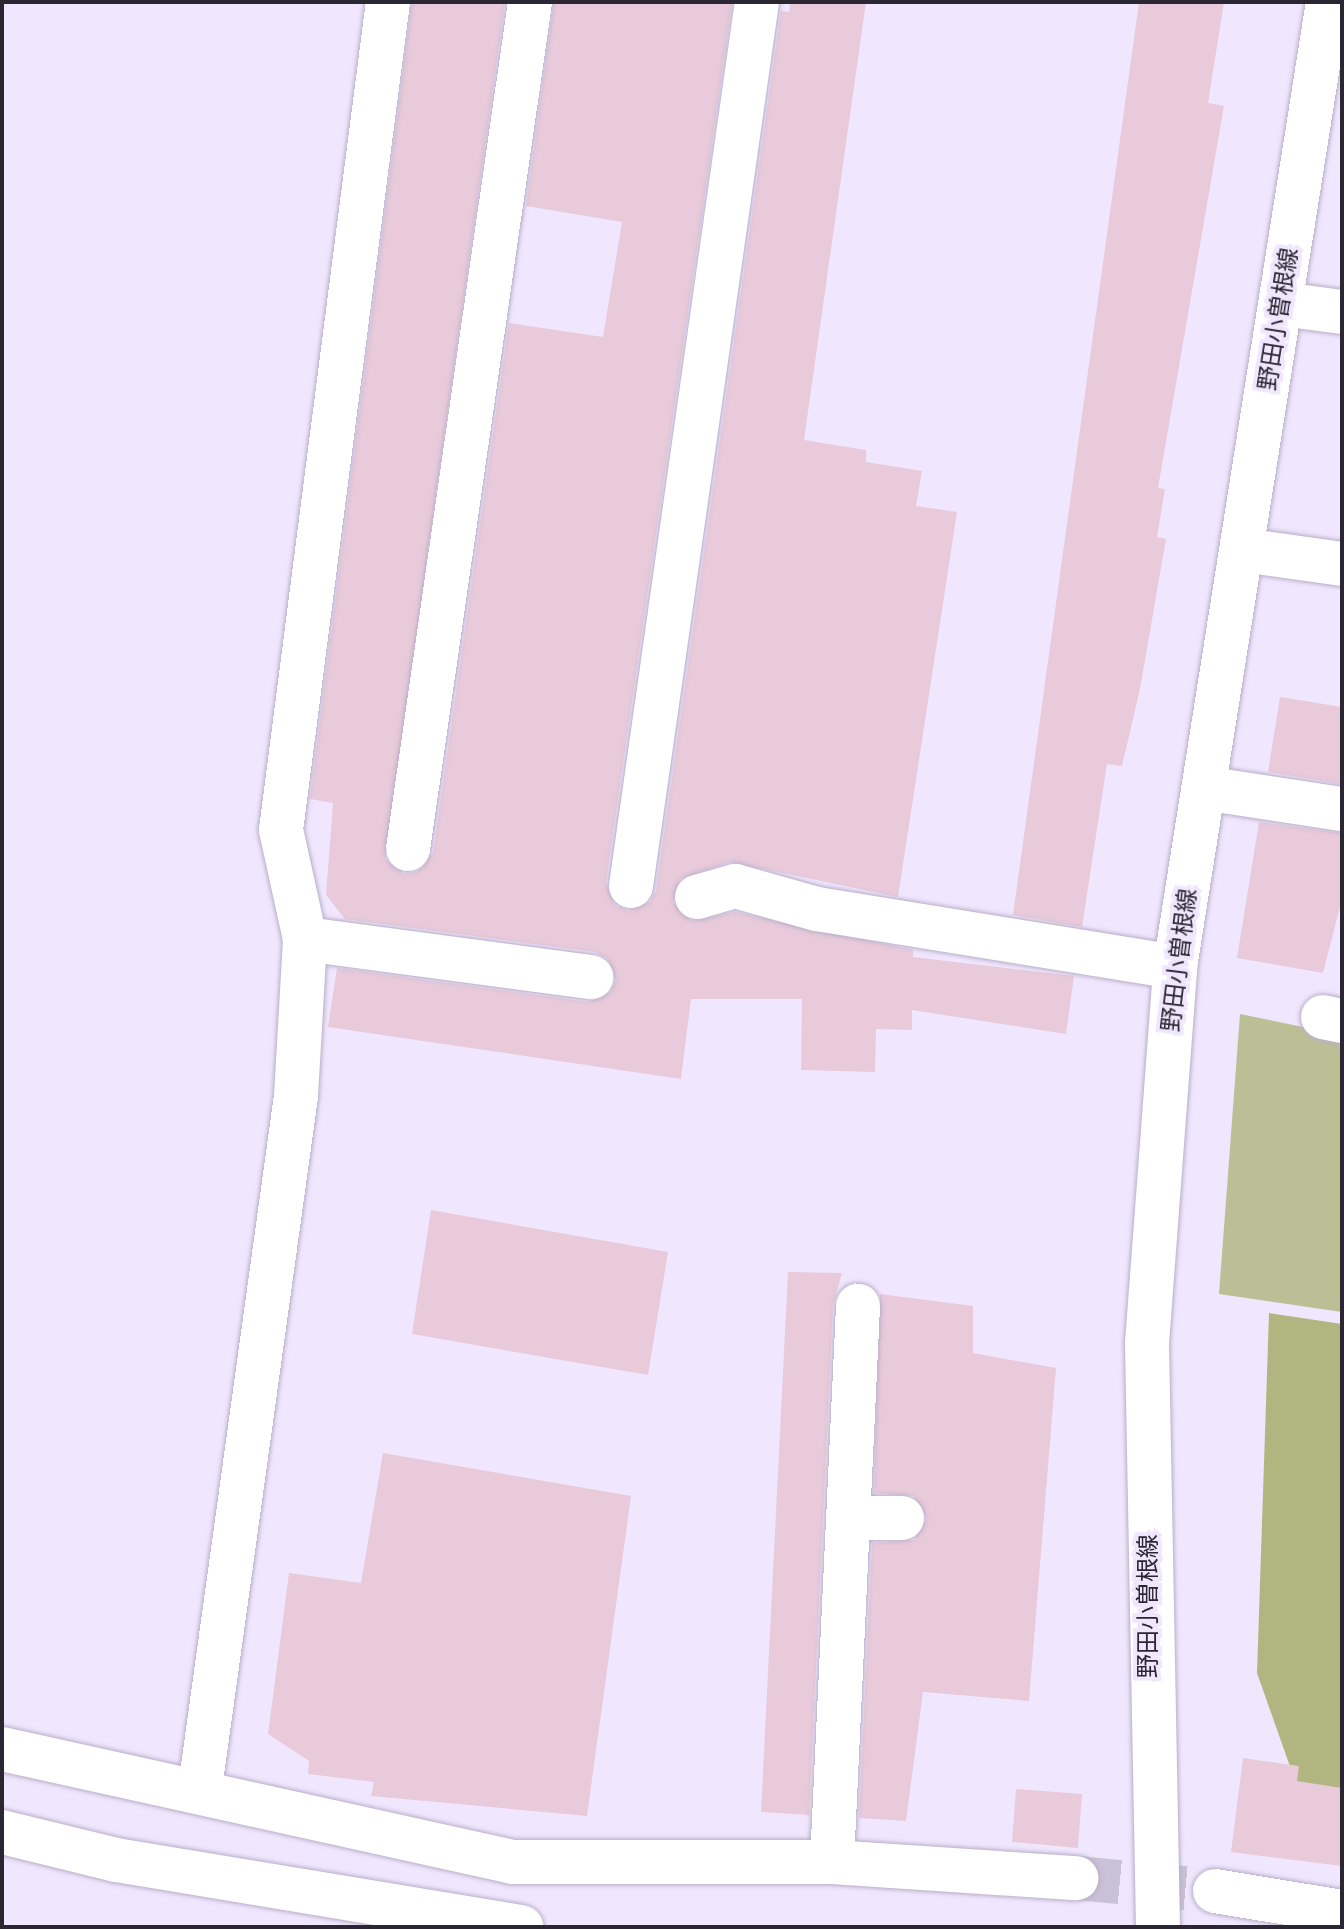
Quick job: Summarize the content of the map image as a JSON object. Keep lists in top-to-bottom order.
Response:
{
  "streets": {
    "street": ["野田小曽根線"]
  }
}
